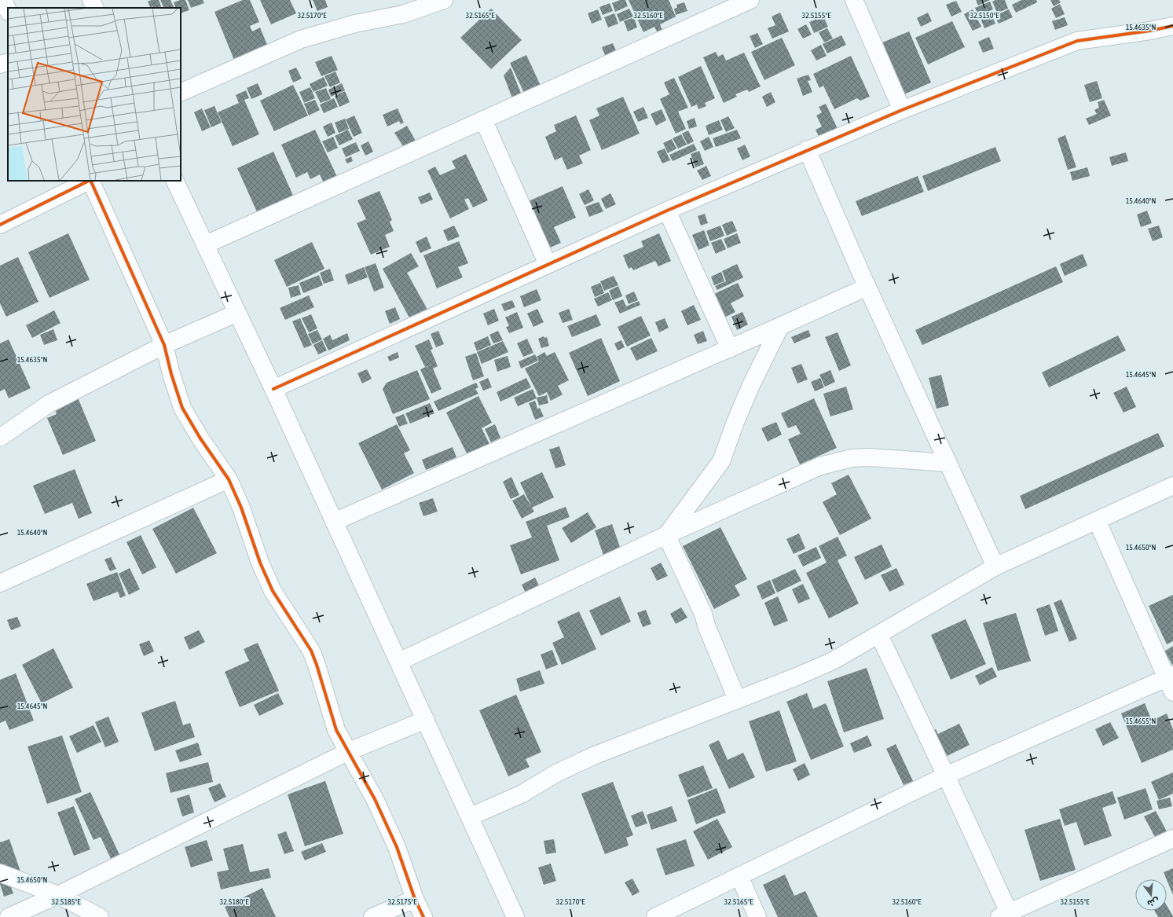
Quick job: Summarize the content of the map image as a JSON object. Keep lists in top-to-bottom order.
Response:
{
  "north": "bottom",
  "coordinates": [
    "32.5170°E",
    "32.5165°E",
    "32.5160°E",
    "32.5155°E",
    "32.5150°E",
    "15.4635°N",
    "15.4640°N",
    "15.4645°N",
    "15.4650°N",
    "15.4655°N",
    "32.5185°E",
    "32.5180°E",
    "32.5175°E"
  ]
}
